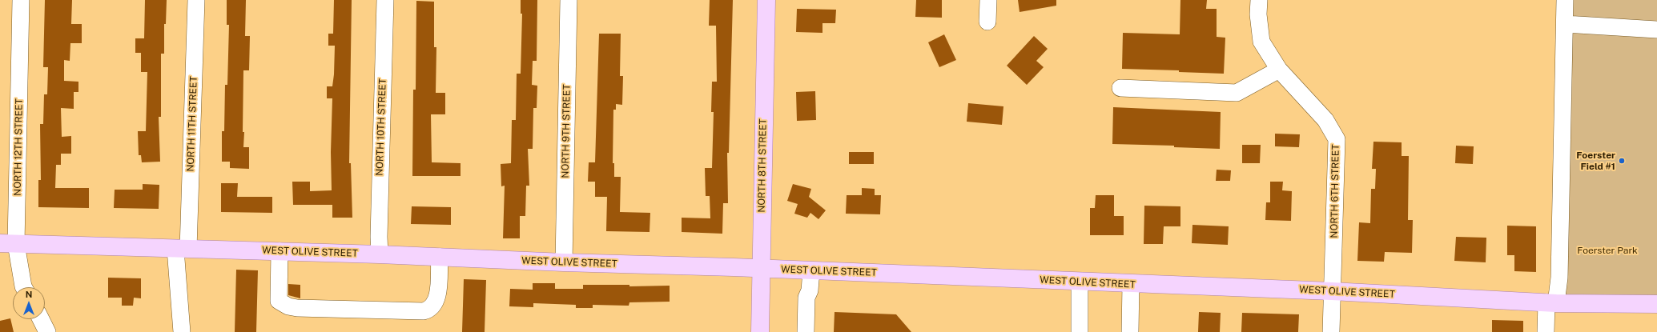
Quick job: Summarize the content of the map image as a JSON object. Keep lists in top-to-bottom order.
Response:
{
  "streets": {
    "main road": ["NORTH 8TH STREET", "WEST OLIVE STREET"],
    "street": [
      "NORTH 11TH STREET",
      "NORTH 10TH STREET",
      "NORTH 9TH STREET",
      "NORTH 12TH STREET",
      "NORTH 6TH STREET"
    ]
  },
  "crossings": [
    ["NORTH 11TH STREET", "WEST OLIVE STREET"],
    ["NORTH 10TH STREET", "WEST OLIVE STREET"],
    ["NORTH 9TH STREET", "WEST OLIVE STREET"],
    ["NORTH 12TH STREET", "WEST OLIVE STREET"],
    ["NORTH 8TH STREET", "WEST OLIVE STREET"],
    ["NORTH 6TH STREET", "WEST OLIVE STREET"]
  ],
  "parks": ["Foerster Park"],
  "places": ["Foerster Field #1"],
  "north": "top"
}
